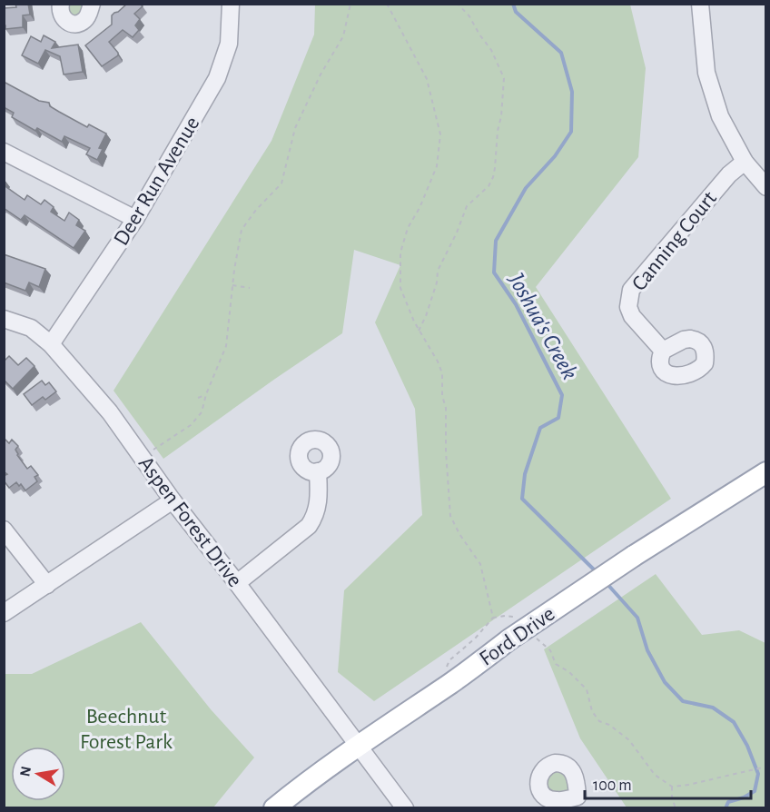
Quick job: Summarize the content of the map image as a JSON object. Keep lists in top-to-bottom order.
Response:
{
  "streets": {
    "main road": ["Ford Drive"],
    "street": ["Deer Run Avenue", "Canning Court", "Aspen Forest Drive"]
  },
  "crossings": [
    ["Deer Run Avenue", "Aspen Forest Drive"],
    ["Aspen Forest Drive", "Ford Drive"]
  ],
  "water": ["Joshua's Creek"],
  "parks": ["Beechnut Forest Park"],
  "scale_bar": "100 m",
  "north": "left"
}
